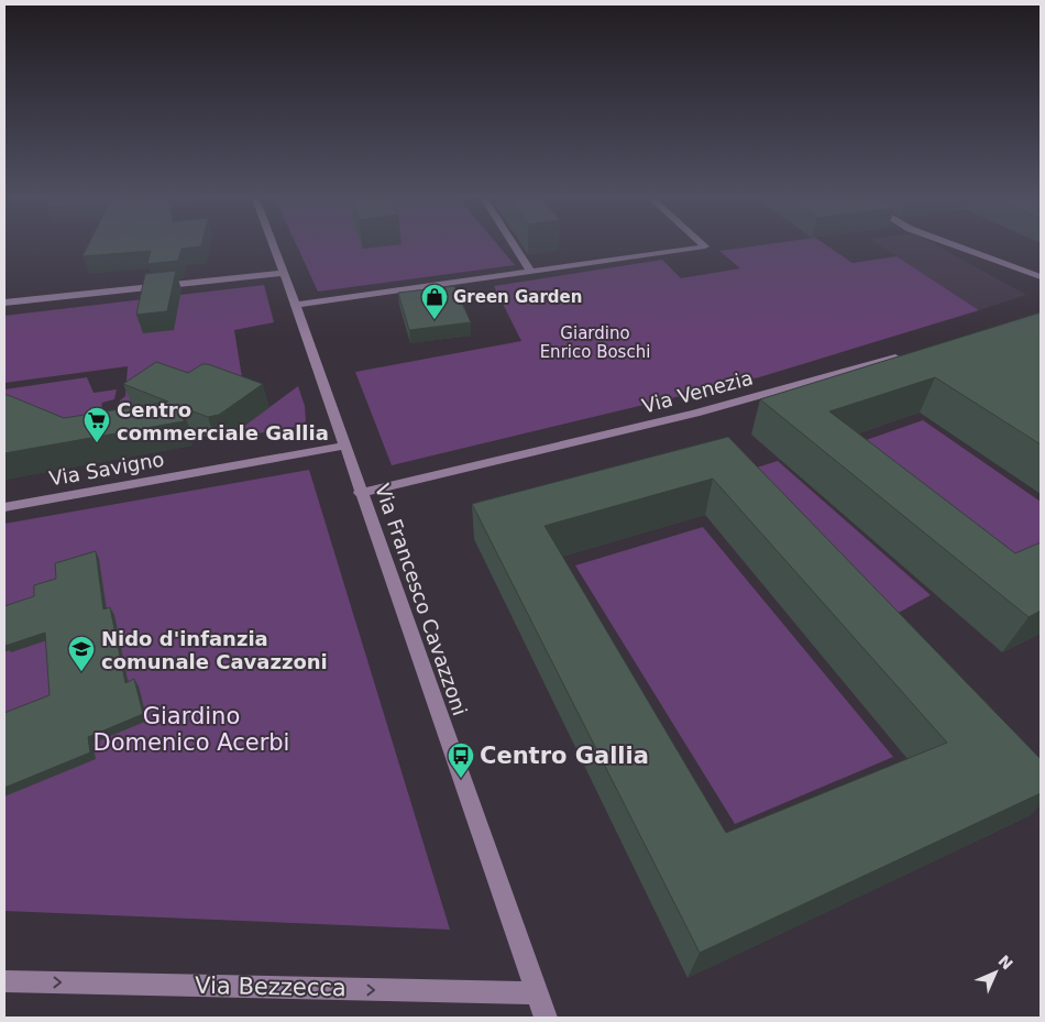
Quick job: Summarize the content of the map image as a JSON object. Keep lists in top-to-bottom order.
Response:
{
  "streets": {
    "street": [
      "Via Venezia",
      "Via Savigno",
      "Via Francesco Cavazzoni",
      "Via Bezzecca"
    ]
  },
  "crossings": [
    ["Via Venezia", "Via Francesco Cavazzoni"],
    ["Via Savigno", "Via Francesco Cavazzoni"],
    ["Via Francesco Cavazzoni", "Via Bezzecca"]
  ],
  "one_way": ["Via Bezzecca"],
  "parks": ["Giardino Enrico Boschi", "Giardino Domenico Acerbi"],
  "places": {
    "shop": ["Green Garden"],
    "supermarket": ["Centro commerciale Gallia"],
    "school or university": ["Nido d'infanzia comunale Cavazzoni"],
    "bus stop": ["Centro Gallia"]
  },
  "north": "top right"
}
